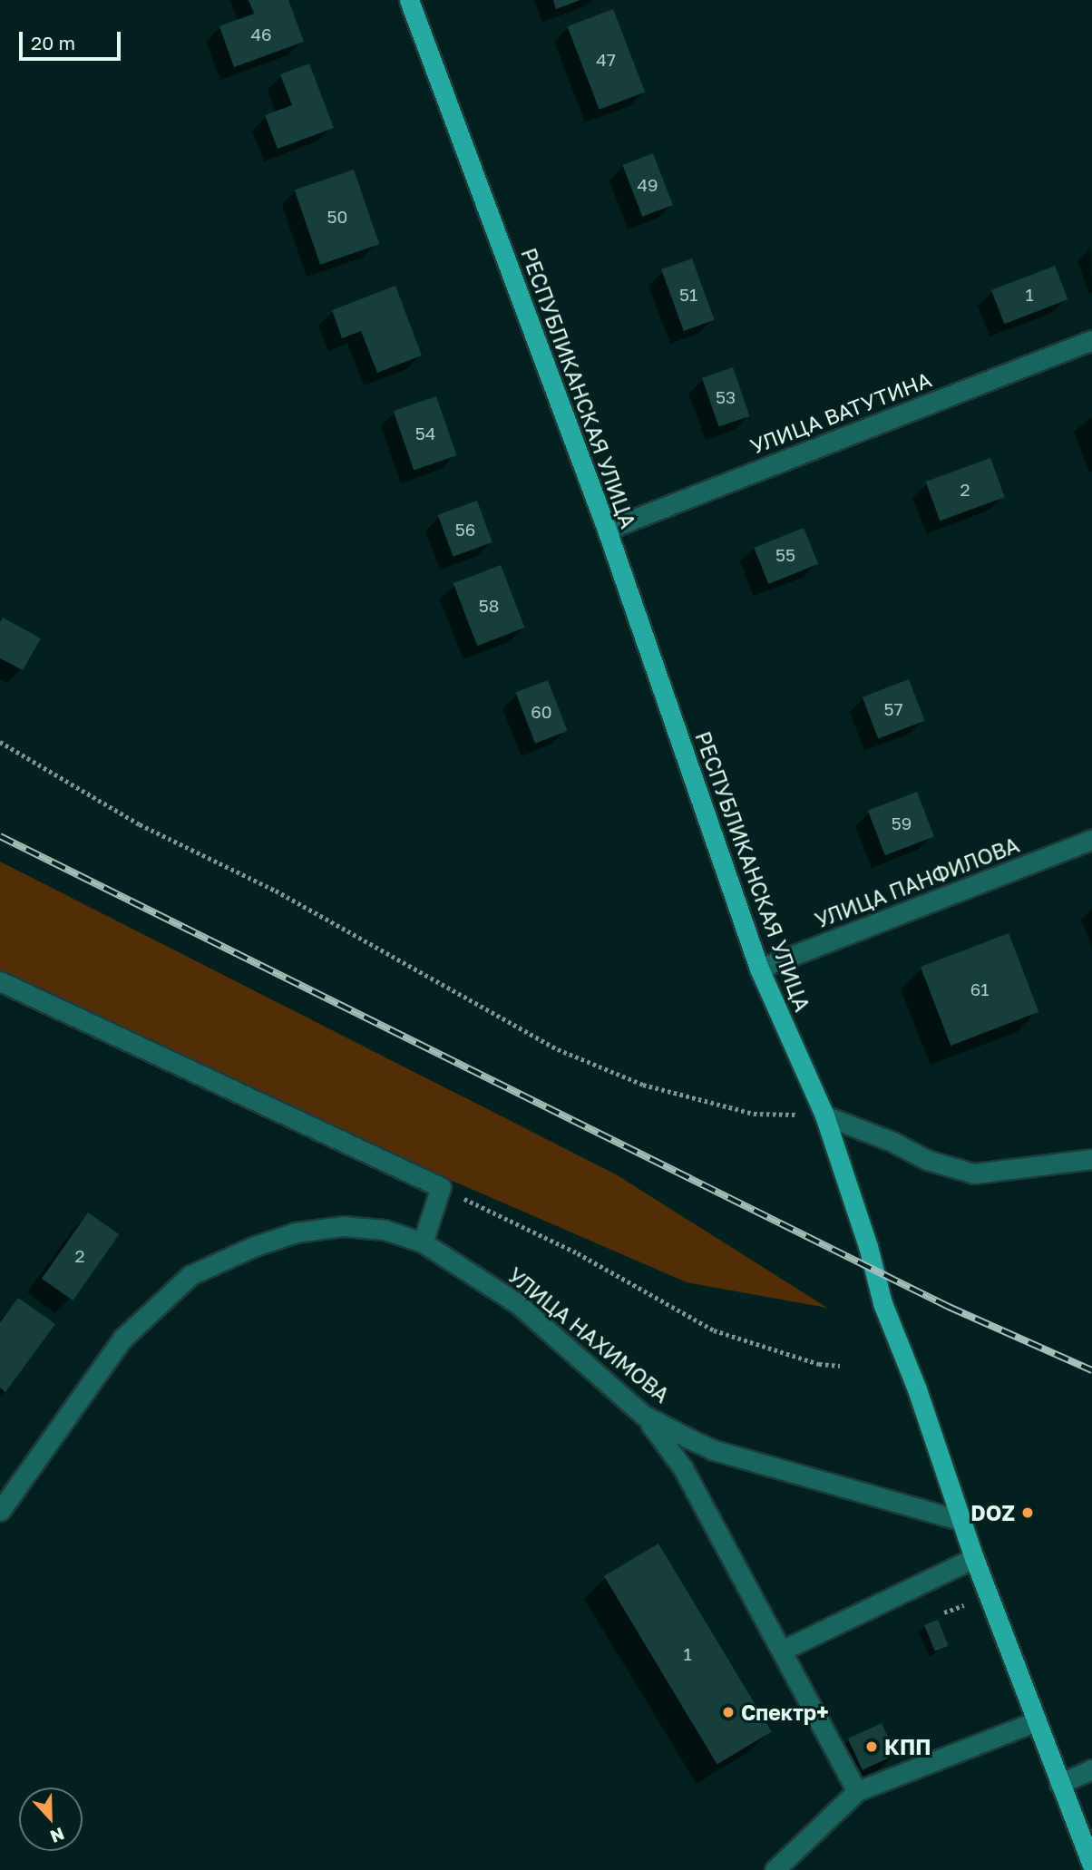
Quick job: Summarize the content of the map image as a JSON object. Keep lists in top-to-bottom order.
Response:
{
  "streets": {
    "main road": ["РЕСПУБЛИКАНСКАЯ УЛИЦА"],
    "street": ["УЛИЦА ВАТУТИНА", "УЛИЦА ПАНФИЛОВА", "УЛИЦА НАХИМОВА"]
  },
  "crossings": [
    ["РЕСПУБЛИКАНСКАЯ УЛИЦА", "УЛИЦА ВАТУТИНА"],
    ["РЕСПУБЛИКАНСКАЯ УЛИЦА", "УЛИЦА ПАНФИЛОВА"],
    ["РЕСПУБЛИКАНСКАЯ УЛИЦА", "УЛИЦА НАХИМОВА"]
  ],
  "places": ["DOZ", "Спектр+", "КПП"],
  "house_numbers": [
    "46",
    "47",
    "49",
    "50",
    "51",
    "1",
    "53",
    "54",
    "2",
    "56",
    "55",
    "58",
    "57",
    "60",
    "59",
    "61",
    "2",
    "1"
  ],
  "scale_bar": "20 m",
  "north": "bottom"
}
